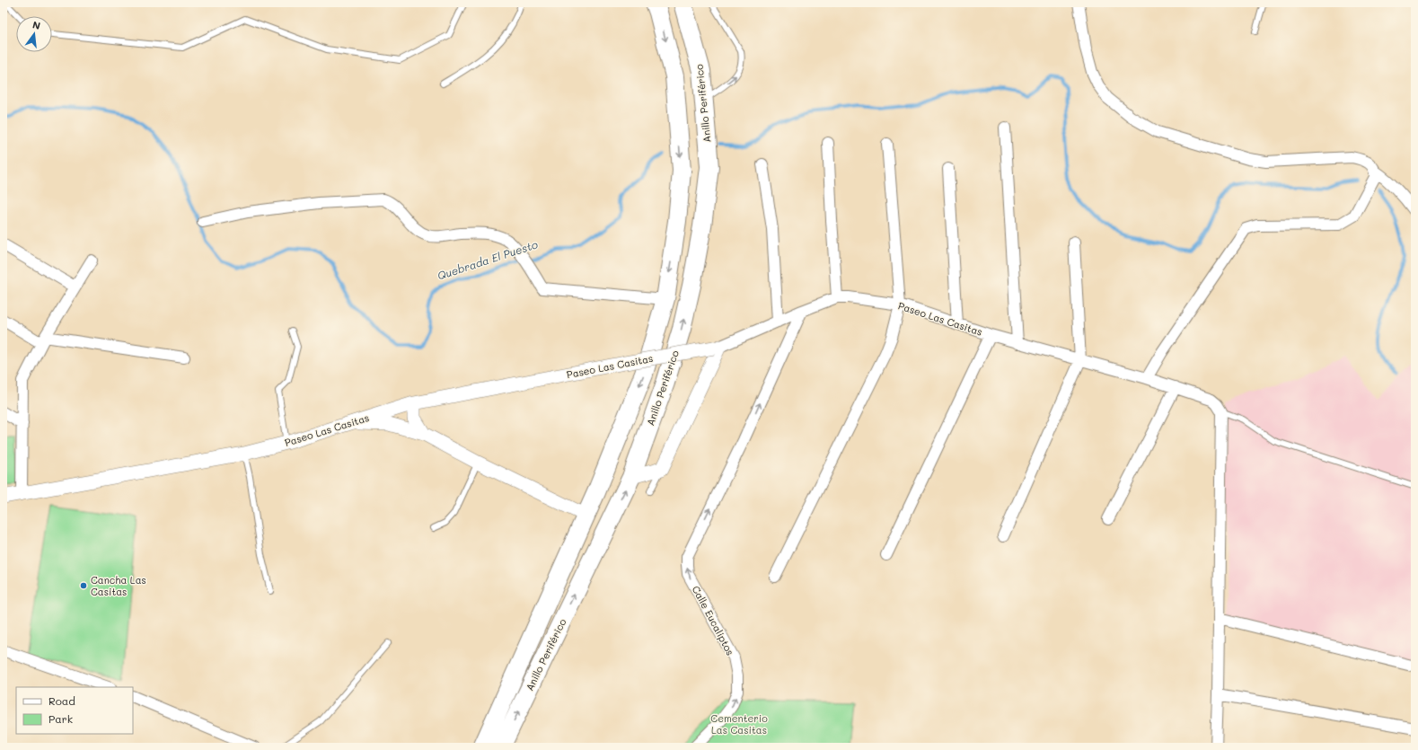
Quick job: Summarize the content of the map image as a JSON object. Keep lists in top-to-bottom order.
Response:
{
  "streets": {
    "highway": ["Anillo Periférico"],
    "street": ["Paseo Las Casitas", "Calle Eucaliptos"]
  },
  "crossings": [
    ["Paseo Las Casitas", "Calle Eucaliptos"]
  ],
  "water": ["Quebrada El Puesto"],
  "parks": ["Cementerio Las Casitas"],
  "places": ["Cancha Las Casitas"],
  "legend": ["Road", "Park"],
  "north": "top"
}
